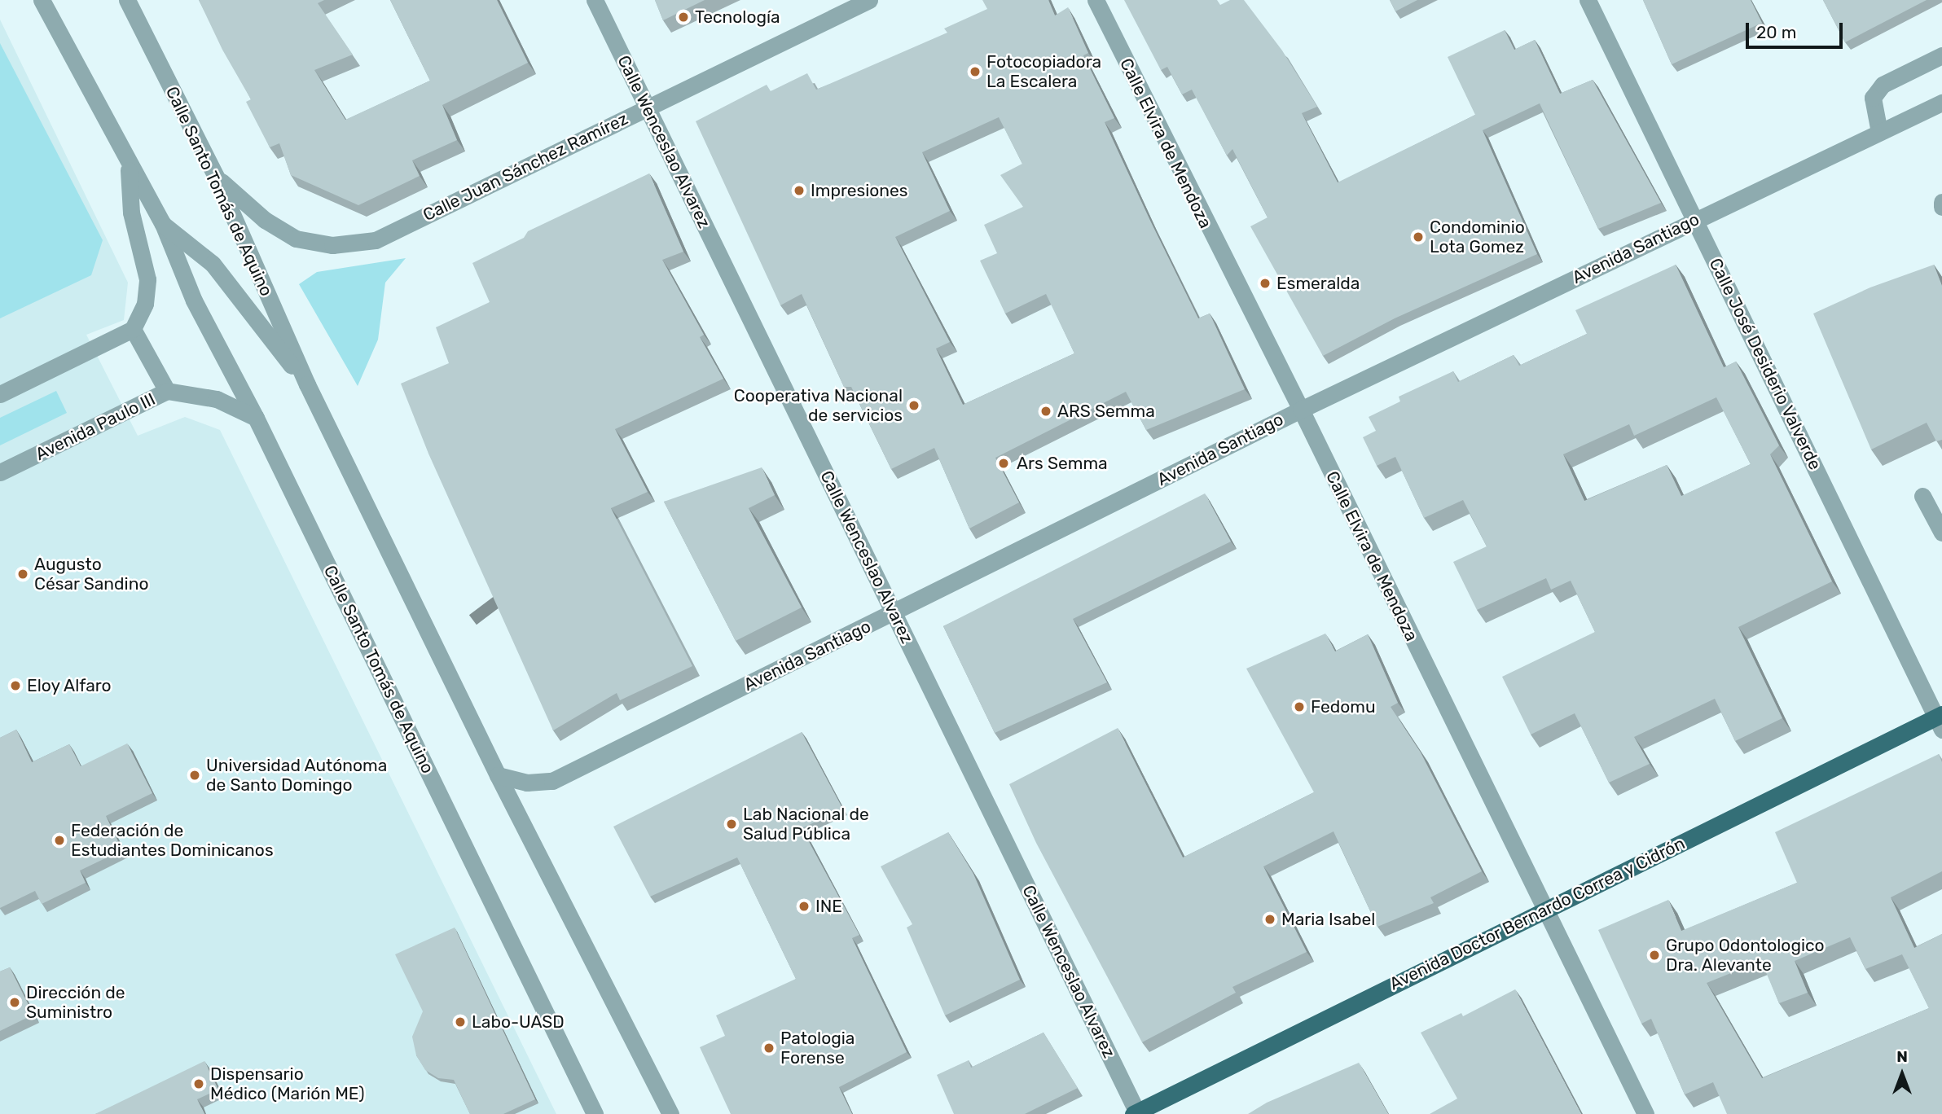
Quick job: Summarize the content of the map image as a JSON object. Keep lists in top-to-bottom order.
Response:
{
  "streets": {
    "main road": ["Avenida Doctor Bernardo Correa y Cidrón"],
    "street": [
      "Calle Wenceslao Alvarez",
      "Calle Elvira de Mendoza",
      "Calle Juan Sánchez Ramírez",
      "Calle Santo Tomás de Aquino",
      "Avenida Santiago",
      "Calle José Desiderio Valverde",
      "Avenida Paulo III"
    ]
  },
  "crossings": [
    ["Calle Wenceslao Alvarez", "Calle Juan Sánchez Ramírez"],
    ["Calle Wenceslao Alvarez", "Avenida Santiago"],
    ["Calle Wenceslao Alvarez", "Avenida Doctor Bernardo Correa y Cidrón"],
    ["Calle Elvira de Mendoza", "Avenida Santiago"],
    ["Calle Elvira de Mendoza", "Avenida Doctor Bernardo Correa y Cidrón"],
    ["Calle Juan Sánchez Ramírez", "Calle Santo Tomás de Aquino"],
    ["Calle Santo Tomás de Aquino", "Avenida Santiago"],
    ["Calle Santo Tomás de Aquino", "Avenida Paulo III"],
    ["Avenida Santiago", "Calle José Desiderio Valverde"],
    ["Calle José Desiderio Valverde", "Avenida Doctor Bernardo Correa y Cidrón"]
  ],
  "places": [
    "Tecnología",
    "Fotocopiadora La Escalera",
    "Impresiones",
    "Condominio Lota Gomez",
    "Esmeralda",
    "Cooperativa Nacional de servicios",
    "ARS Semma",
    "Ars Semma",
    "Augusto César Sandino",
    "Eloy Alfaro",
    "Fedomu",
    "Universidad Autónoma de Santo Domingo",
    "Lab Nacional de Salud Pública",
    "Federación de Estudiantes Dominicanos",
    "INE",
    "Maria Isabel",
    "Grupo Odontologico Dra. Alevante",
    "Dirección de Suministro",
    "Labo-UASD",
    "Patologia Forense",
    "Dispensario Médico (Marión ME)"
  ],
  "scale_bar": "20 m",
  "north": "top"
}
